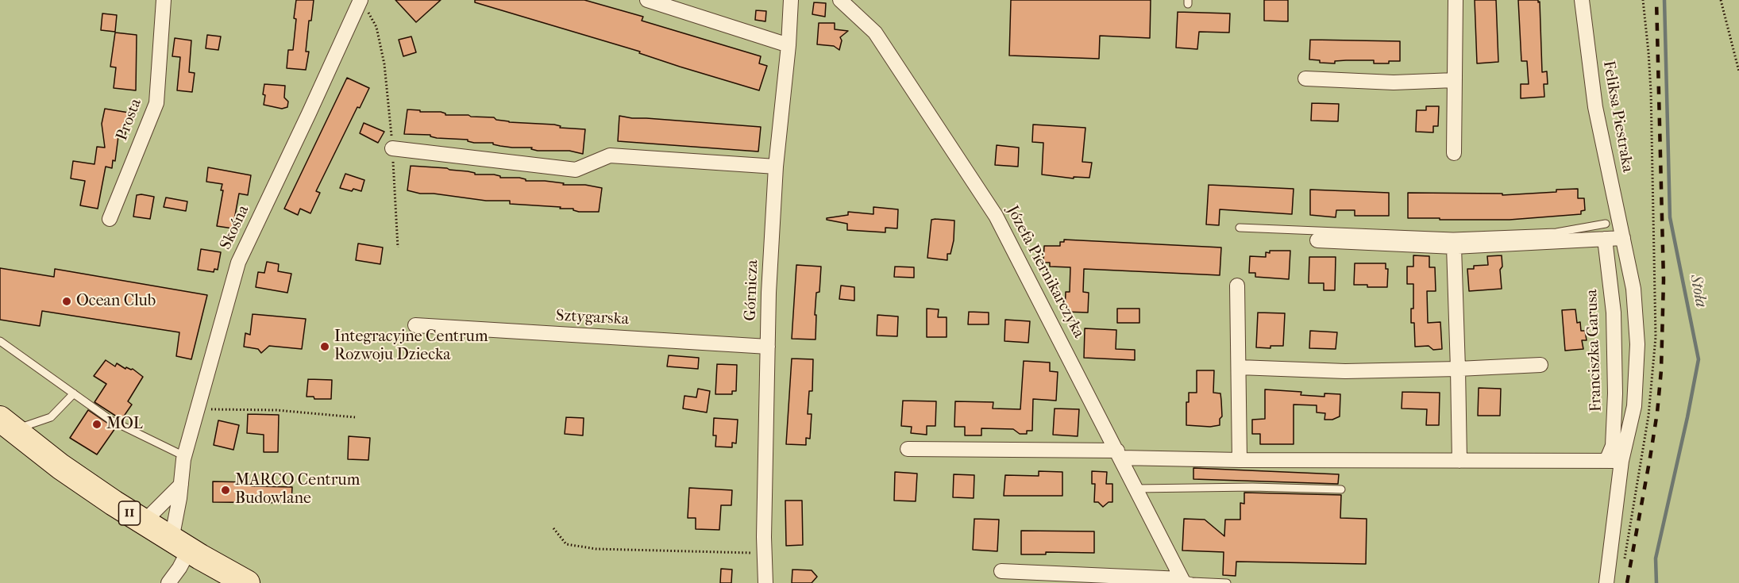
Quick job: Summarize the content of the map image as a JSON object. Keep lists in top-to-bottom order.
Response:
{
  "streets": {
    "highway": ["11"],
    "street": [
      "Feliksa Piestraka",
      "Prosta",
      "Skośna",
      "Józefa Piernikarczyka",
      "Górnicza",
      "Sztygarska",
      "Franciszka Garusa"
    ]
  },
  "crossings": [
    ["Skośna", "11"],
    ["Górnicza", "Sztygarska"]
  ],
  "water": ["Stoła"],
  "places": [
    "Ocean Club",
    "Integracyjne Centrum Rozwoju Dziecka",
    "MOL",
    "MARCO Centrum Budowlane"
  ]
}
